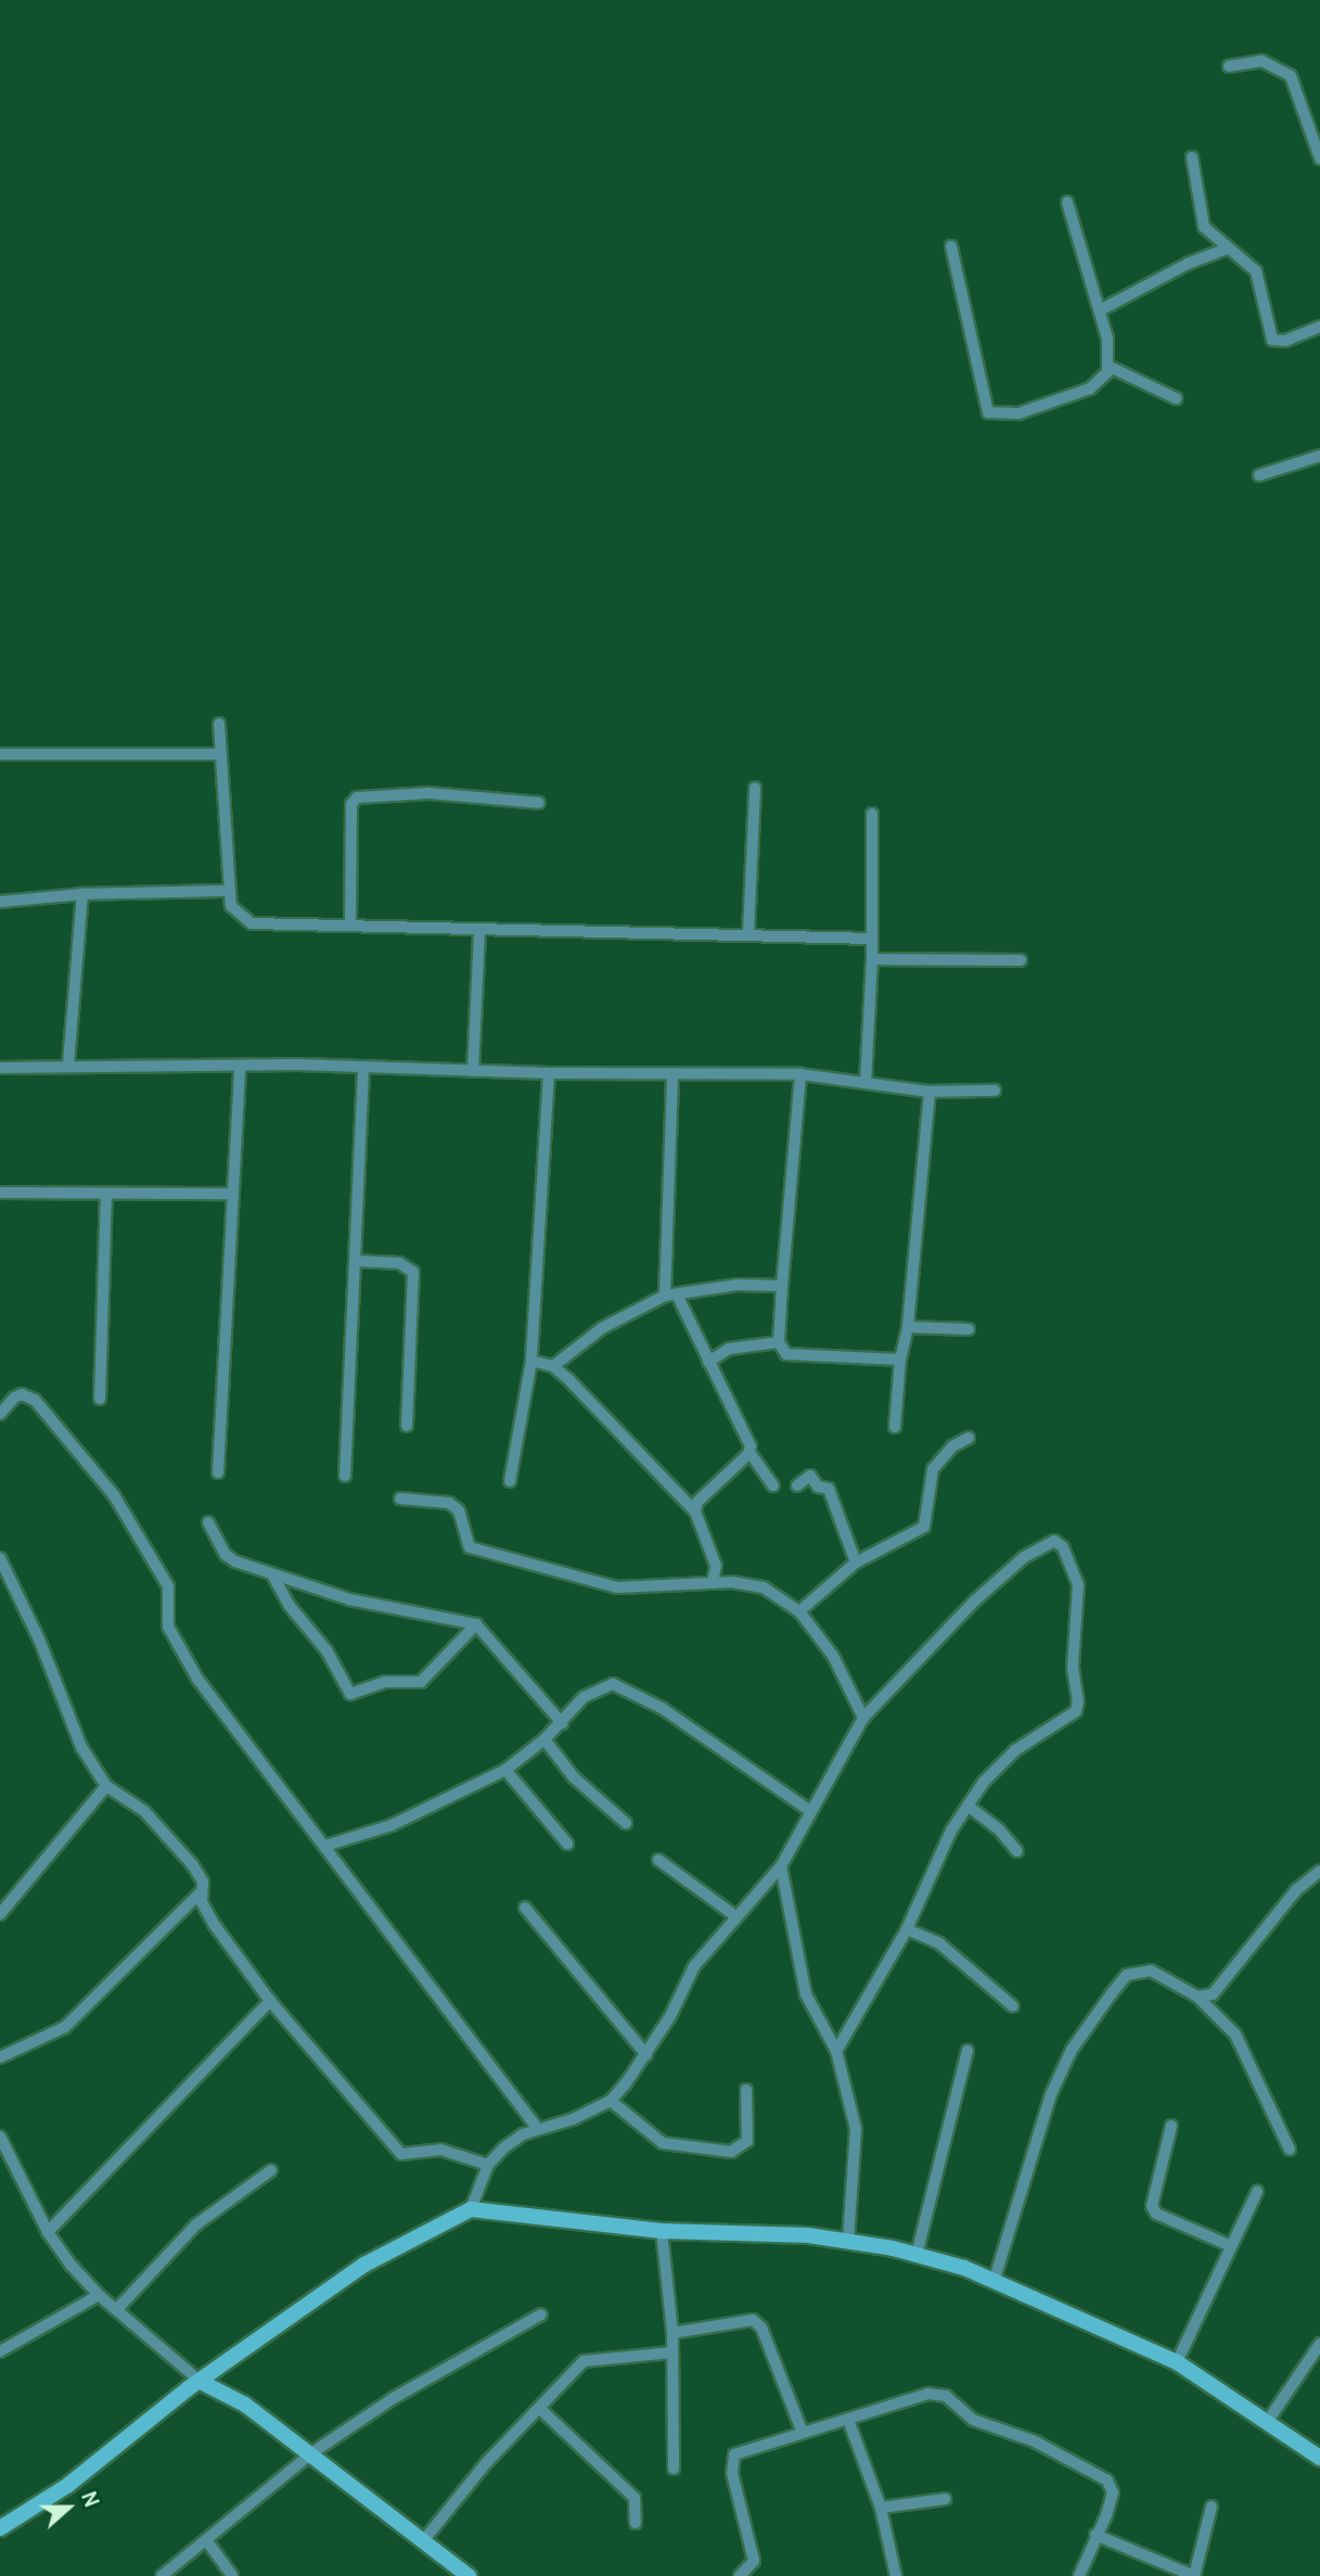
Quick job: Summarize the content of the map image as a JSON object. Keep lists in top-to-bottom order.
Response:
{
  "north": "right"
}
